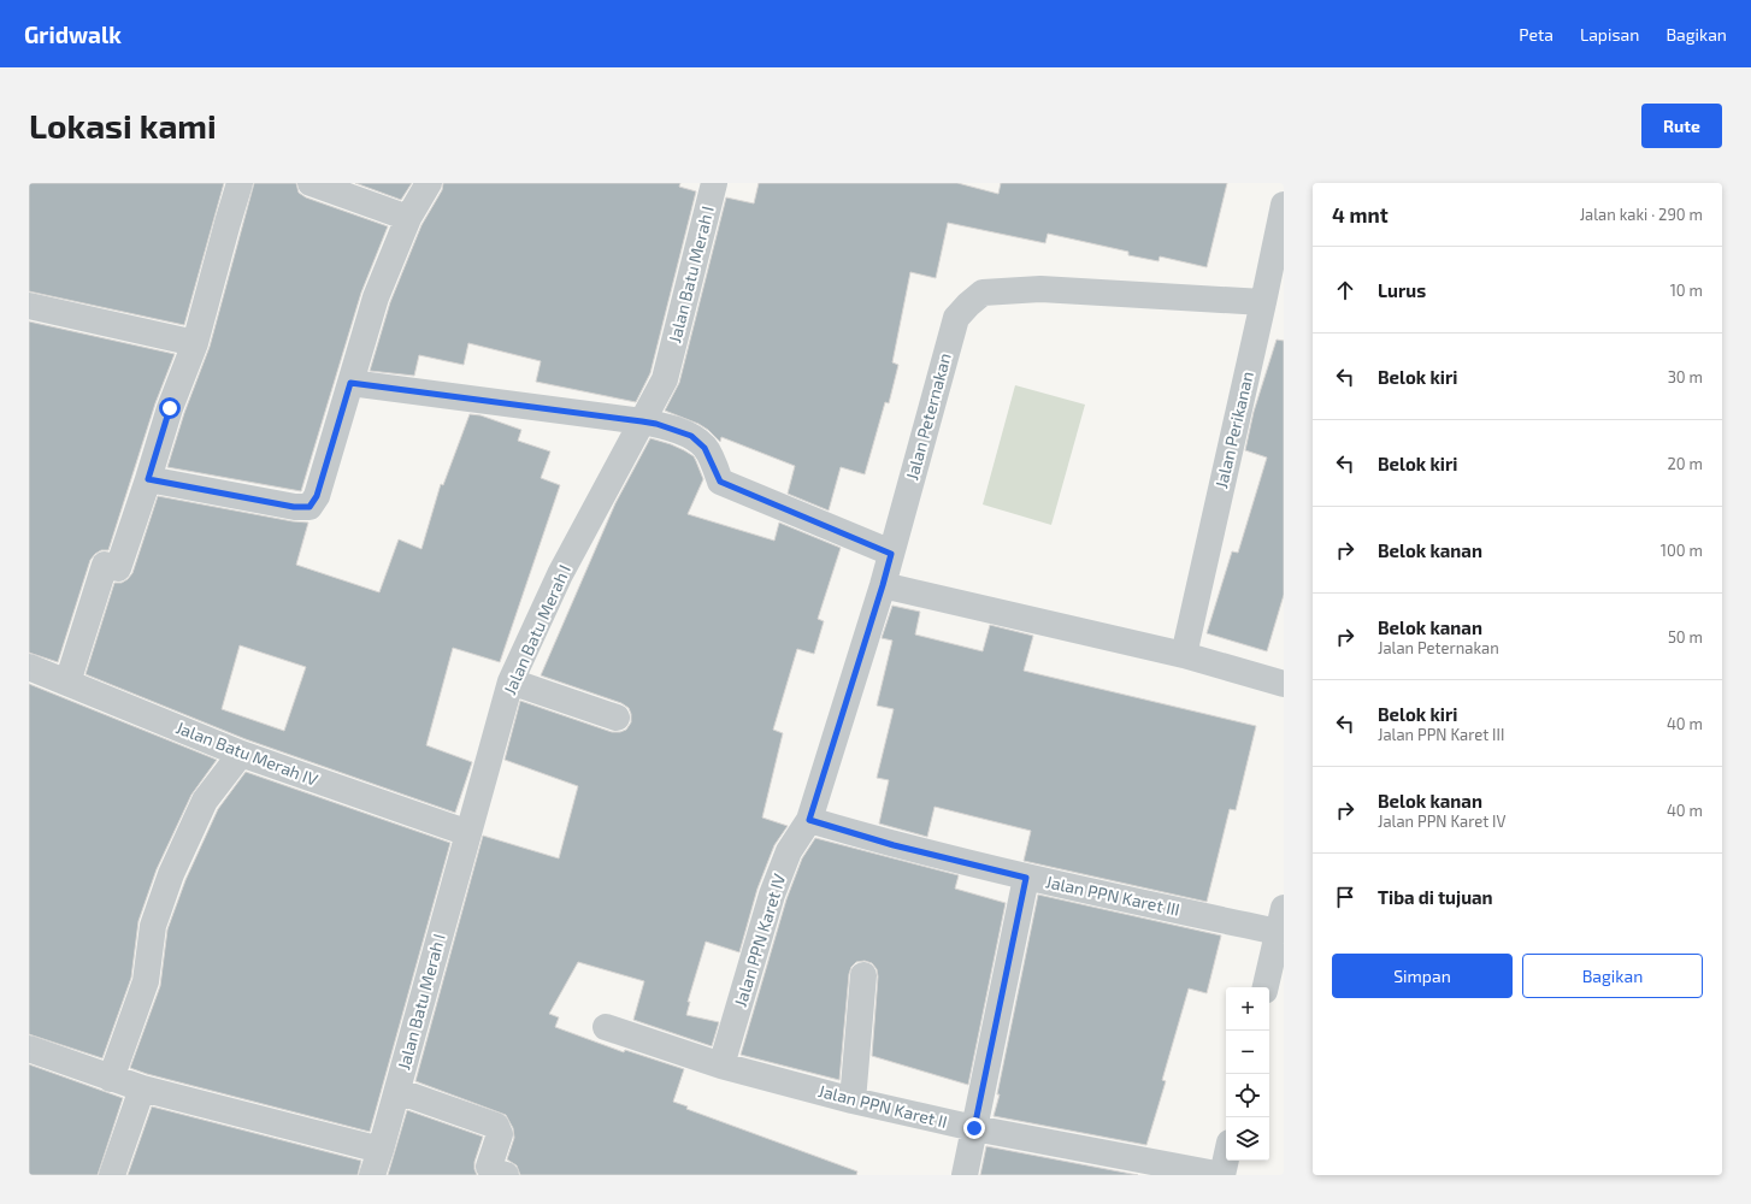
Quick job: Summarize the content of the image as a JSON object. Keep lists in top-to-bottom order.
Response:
{
  "streets": {
    "street": [
      "Jalan Batu Merah I",
      "Jalan Peternakan",
      "Jalan Perikanan",
      "Jalan Batu Merah IV",
      "Jalan PPN Karet III",
      "Jalan PPN Karet IV",
      "Jalan PPN Karet II"
    ]
  },
  "crossings": [
    ["Jalan Batu Merah I", "Jalan Batu Merah IV"],
    ["Jalan Peternakan", "Jalan Perikanan"],
    ["Jalan Peternakan", "Jalan PPN Karet III"],
    ["Jalan Peternakan", "Jalan PPN Karet IV"],
    ["Jalan PPN Karet III", "Jalan PPN Karet IV"],
    ["Jalan PPN Karet IV", "Jalan PPN Karet II"]
  ],
  "page": {
    "header": "Gridwalk",
    "nav": ["Peta", "Lapisan", "Bagikan"],
    "buttons": [
      "Rute",
      ["Simpan", "Bagikan"]
    ],
    "title": "Lokasi kami",
    "heading": ["4 mnt", "Jalan kaki · 290 m"],
    "list": [
      ["Lurus", "10 m"],
      ["Belok kiri", "30 m"],
      ["Belok kiri", "20 m"],
      ["Belok kanan", "100 m"],
      ["Belok kanan", "Jalan Peternakan", "50 m"],
      ["Belok kiri", "Jalan PPN Karet III", "40 m"],
      ["Belok kanan", "Jalan PPN Karet IV", "40 m"],
      "Tiba di tujuan"
    ],
    "map_buttons": ["+", "−"]
  }
}
